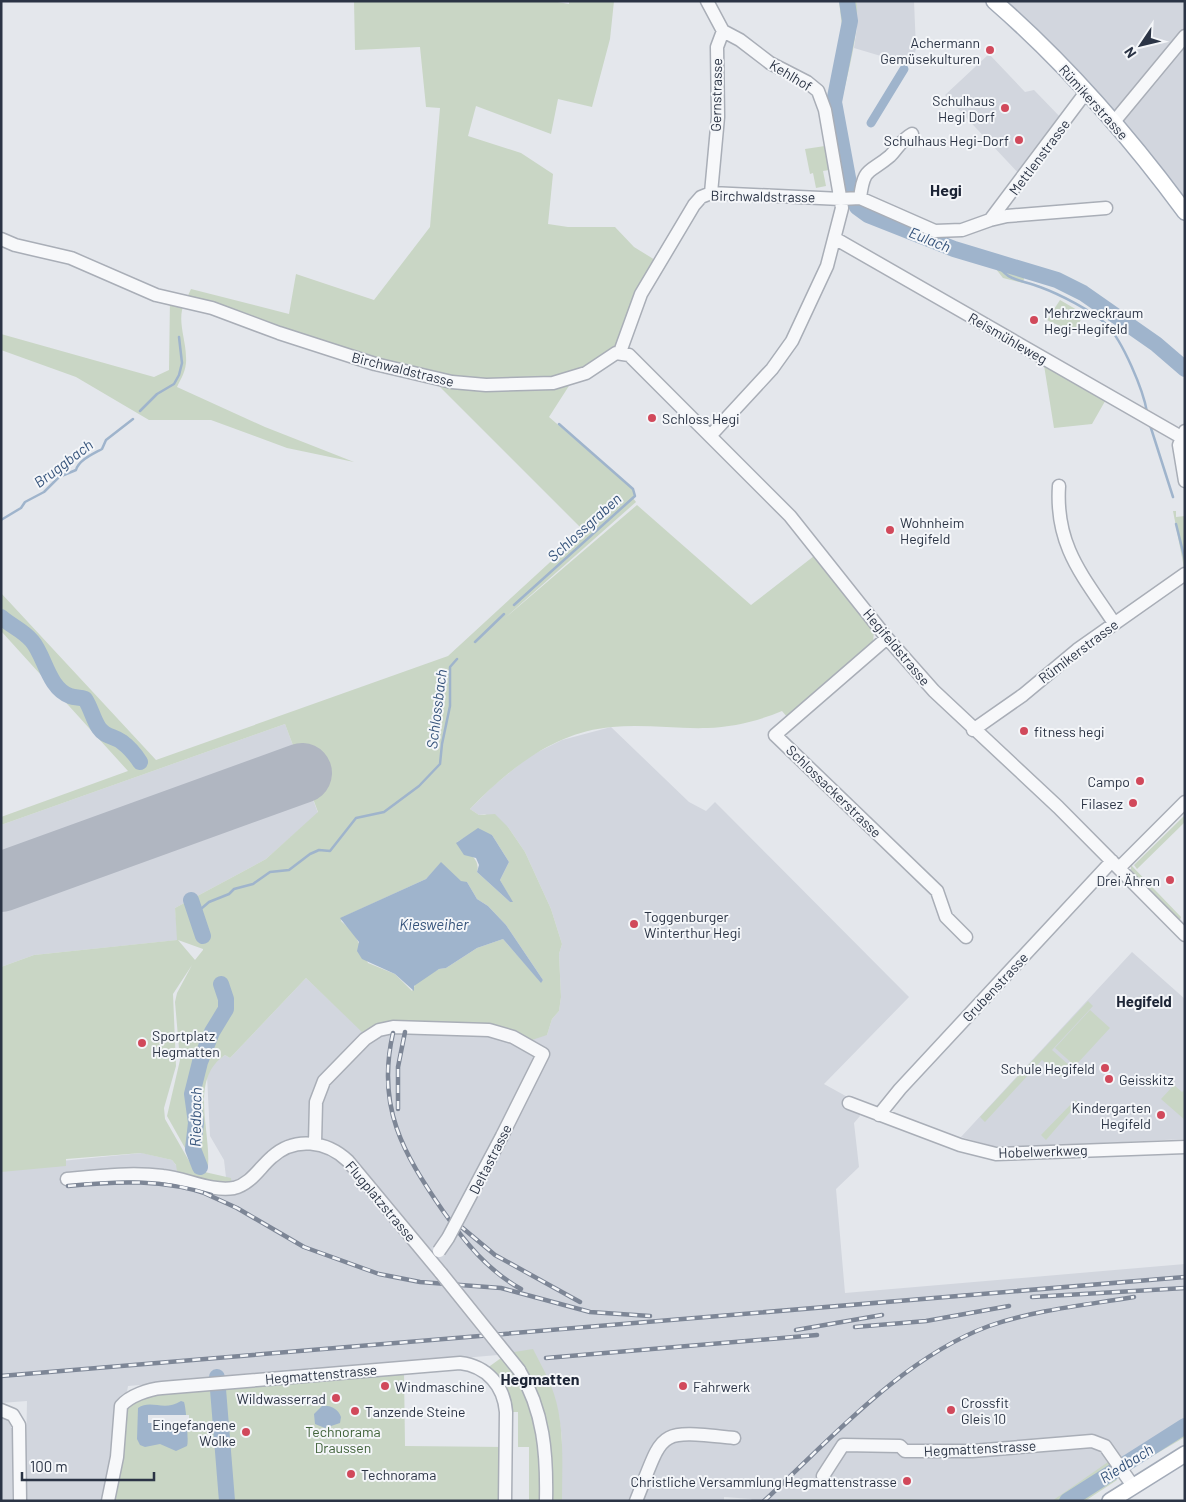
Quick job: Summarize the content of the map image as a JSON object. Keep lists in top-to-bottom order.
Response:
{
  "streets": {
    "main road": ["Rümikerstrasse"],
    "street": [
      "Kehlhof",
      "Gernstrasse",
      "Mettlenstrasse",
      "Birchwaldstrasse",
      "Reismühleweg",
      "Hegifeldstrasse",
      "Schlossackerstrasse",
      "Grubenstrasse",
      "Hobelwerkweg",
      "Deltastrasse",
      "Flugplatzstrasse",
      "Hegmattenstrasse"
    ]
  },
  "crossings": [
    ["Kehlhof", "Gernstrasse"],
    ["Kehlhof", "Mettlenstrasse"],
    ["Kehlhof", "Birchwaldstrasse"],
    ["Gernstrasse", "Birchwaldstrasse"],
    ["Rümikerstrasse", "Mettlenstrasse"],
    ["Rümikerstrasse", "Hegifeldstrasse"],
    ["Mettlenstrasse", "Birchwaldstrasse"],
    ["Birchwaldstrasse", "Hegifeldstrasse"],
    ["Hegifeldstrasse", "Schlossackerstrasse"],
    ["Hegifeldstrasse", "Grubenstrasse"],
    ["Grubenstrasse", "Hobelwerkweg"],
    ["Deltastrasse", "Flugplatzstrasse"]
  ],
  "districts": ["Hegi", "Hegifeld", "Hegmatten"],
  "water": [
    "Eulach",
    "Bruggbach",
    "Schlossgraben",
    "Schlossbach",
    "Kiesweiher",
    "Riedbach"
  ],
  "parks": ["Technorama Draussen"],
  "places": [
    "Achermann Gemüsekulturen",
    "Schulhaus Hegi Dorf",
    "Schulhaus Hegi-Dorf",
    "Mehrzweckraum Hegi-Hegifeld",
    "Schloss Hegi",
    "Wohnheim Hegifeld",
    "fitness hegi",
    "Campo",
    "Filasez",
    "Drei Ähren",
    "Toggenburger Winterthur Hegi",
    "Sportplatz Hegmatten",
    "Schule Hegifeld",
    "Geisskitz",
    "Kindergarten Hegifeld",
    "Windmaschine",
    "Fahrwerk",
    "Wildwasserrad",
    "Crossfit Gleis 10",
    "Tanzende Steine",
    "Eingefangene Wolke",
    "Technorama",
    "Christliche Versammlung Hegmattenstrasse"
  ],
  "scale_bar": "100 m",
  "north": "bottom left"
}
